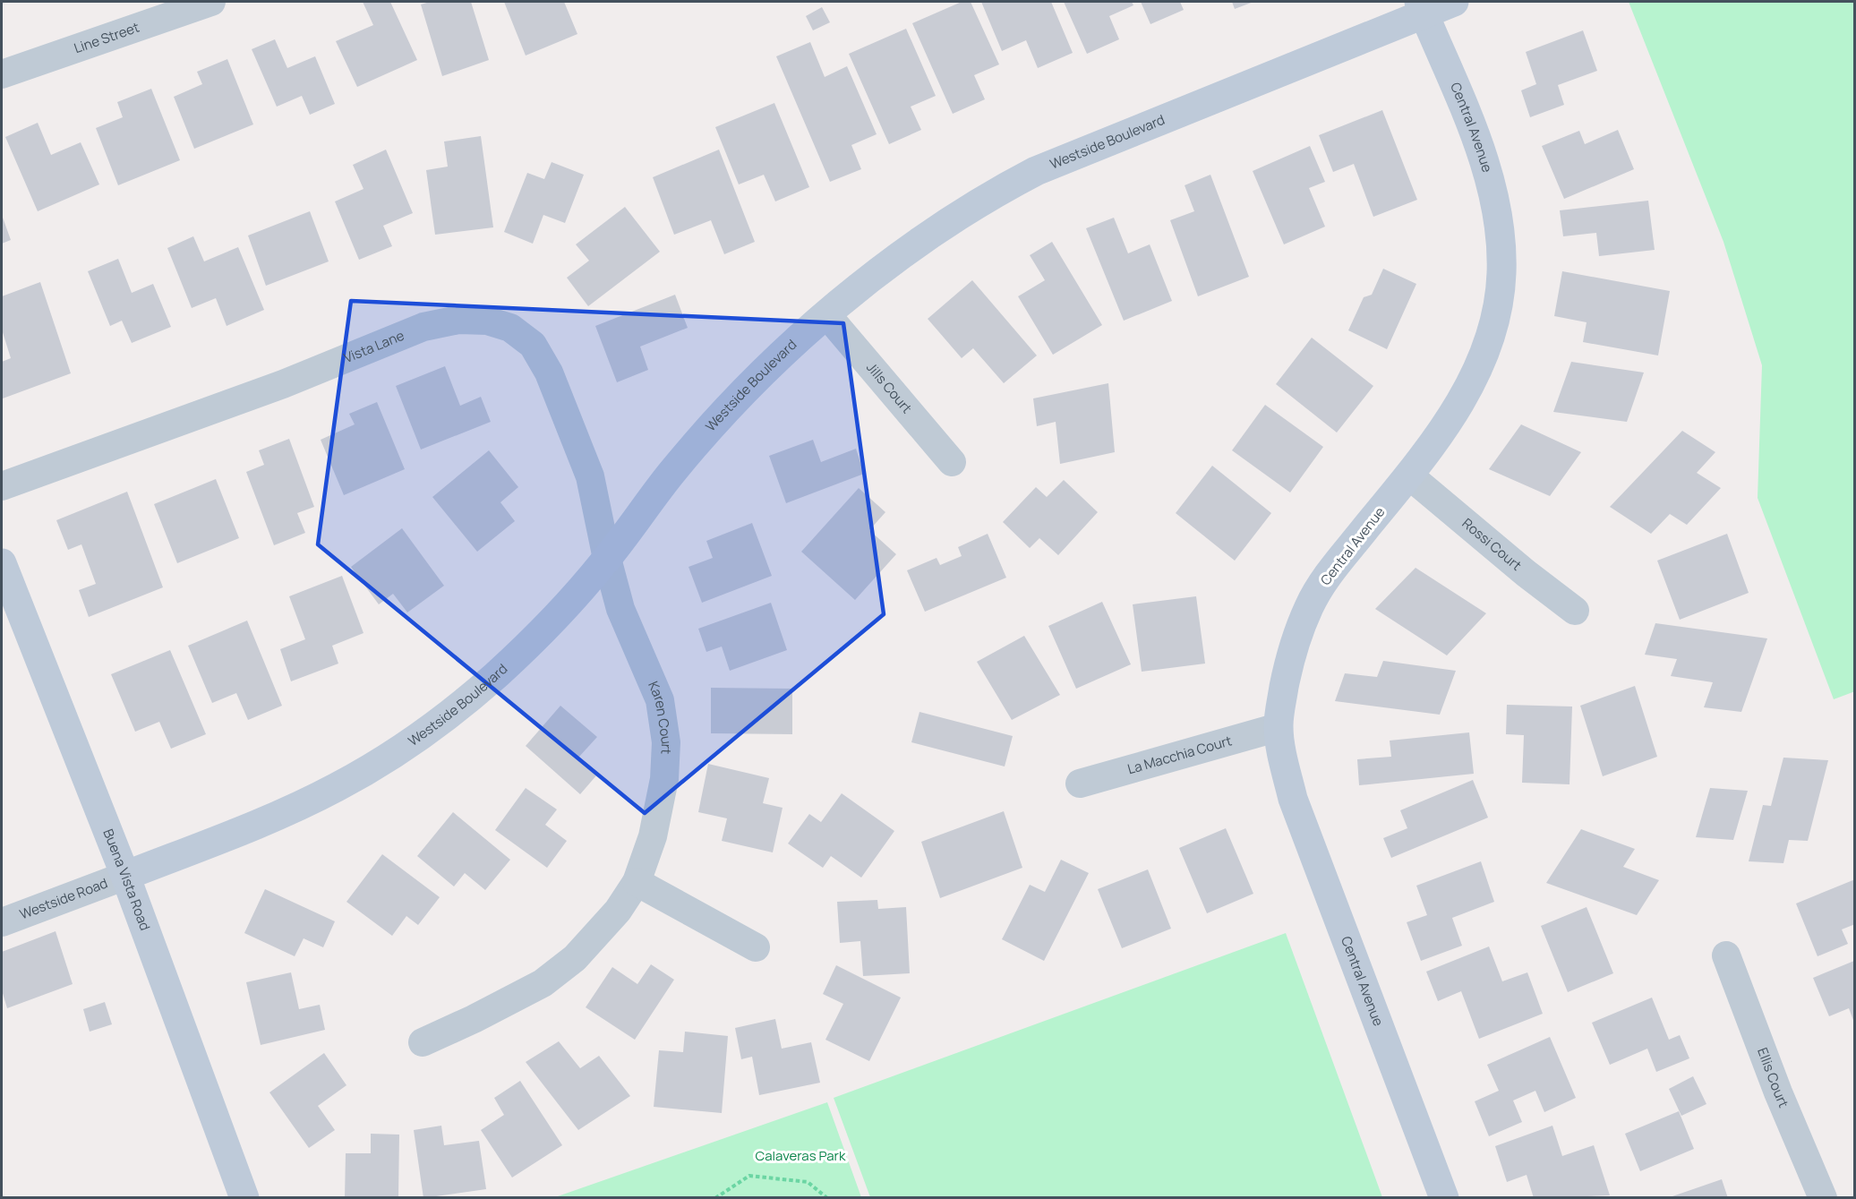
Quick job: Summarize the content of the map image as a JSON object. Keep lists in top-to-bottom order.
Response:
{
  "streets": {
    "street": [
      "Line Street",
      "Central Avenue",
      "Westside Boulevard",
      "Vista Lane",
      "Jills Court",
      "Rossi Court",
      "Karen Court",
      "La Macchia Court",
      "Buena Vista Road",
      "Westside Road",
      "Ellis Court"
    ]
  },
  "crossings": [
    ["Central Avenue", "Westside Boulevard"],
    ["Central Avenue", "Rossi Court"],
    ["Central Avenue", "La Macchia Court"],
    ["Westside Boulevard", "Vista Lane"],
    ["Westside Boulevard", "Jills Court"],
    ["Westside Boulevard", "Karen Court"],
    ["Westside Boulevard", "Buena Vista Road"],
    ["Westside Boulevard", "Westside Road"],
    ["Vista Lane", "Karen Court"],
    ["Buena Vista Road", "Westside Road"]
  ],
  "parks": ["Calaveras Park"]
}
